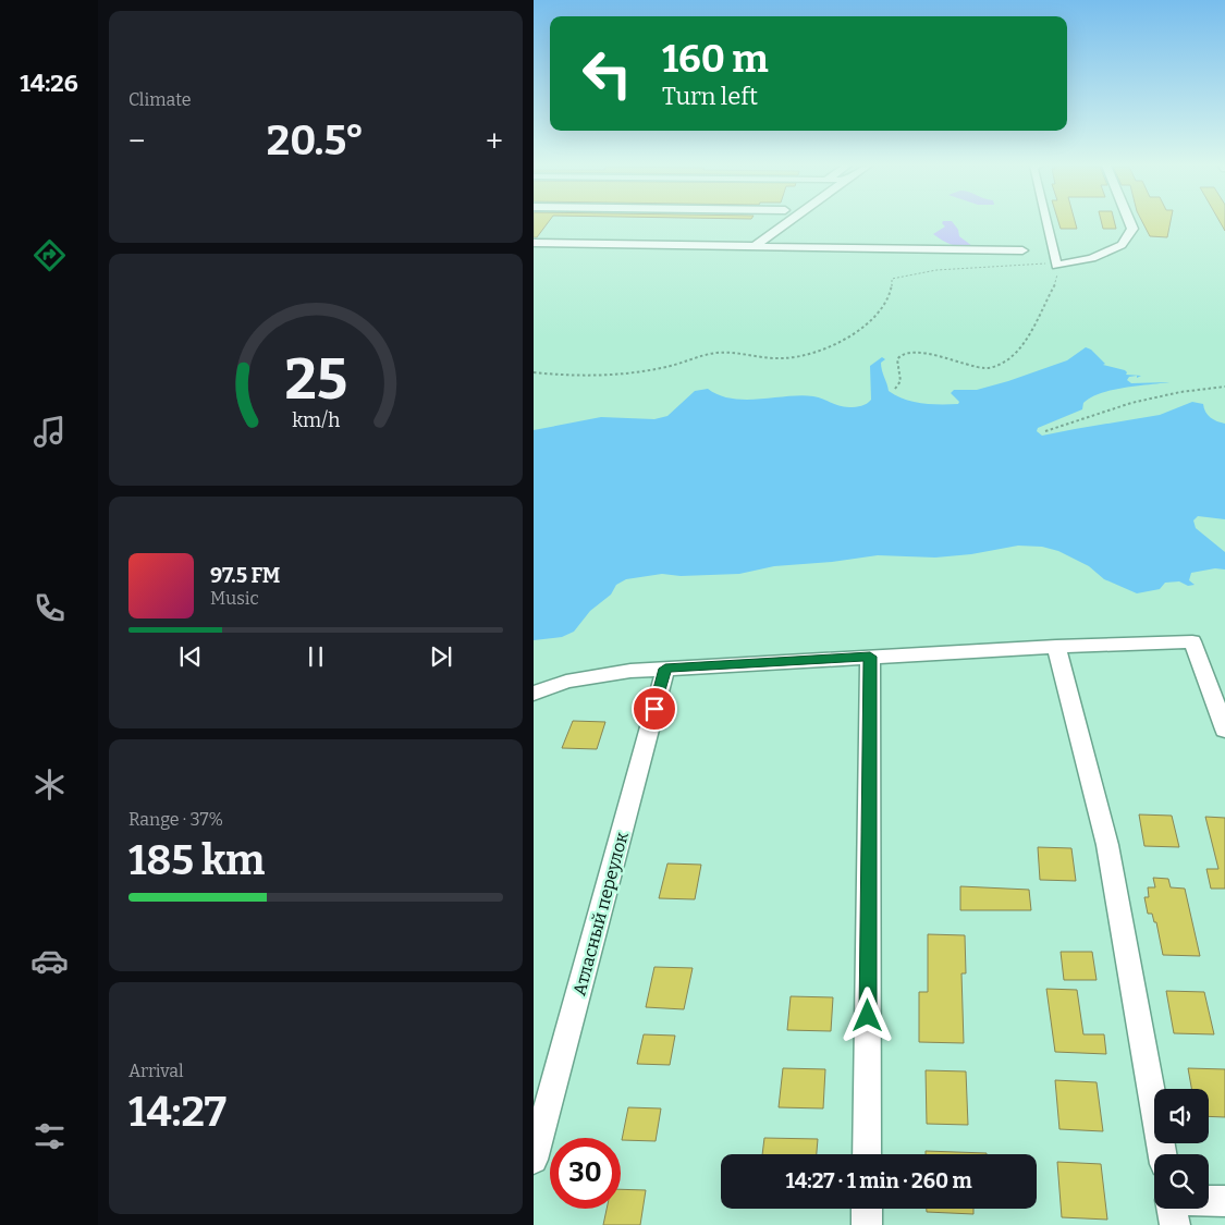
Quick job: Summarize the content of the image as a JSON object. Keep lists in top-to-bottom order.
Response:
{
  "streets": {
    "street": ["Атласный переулок"]
  },
  "page": {
    "tabs": "14:26",
    "tile": [
      "Climate",
      ["Range · 37%", "185 km"],
      ["Arrival", "14:27"]
    ],
    "turn": ["160 m", "Turn left"],
    "heat": ["−", "20.5°", "+"],
    "song": ["97.5 FM", "Music"],
    "limit": "30",
    "trip": "14:27 · 1 min · 260 m",
    "gauge": ["25", "km/h"]
  }
}
